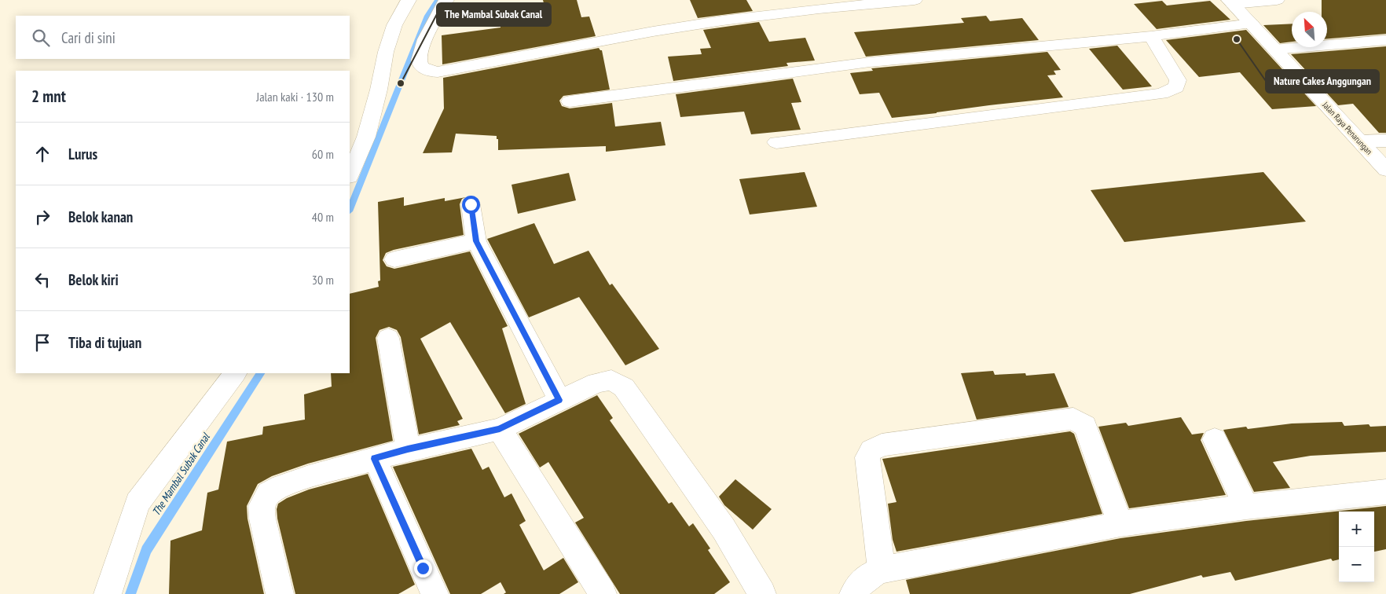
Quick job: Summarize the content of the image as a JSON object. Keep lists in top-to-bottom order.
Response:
{
  "streets": {
    "street": ["Jalan Raya Penarungan"]
  },
  "water": ["The Mambal Subak Canal"],
  "places": ["Nature Cakes Anggungan", "The Mambal Subak Canal"],
  "north": "top left",
  "page": {
    "search": "Cari di sini",
    "heading": ["2 mnt", "Jalan kaki · 130 m"],
    "list": [
      ["Lurus", "60 m"],
      ["Belok kanan", "40 m"],
      ["Belok kiri", "30 m"],
      "Tiba di tujuan"
    ],
    "map_buttons": ["+", "−"]
  }
}
